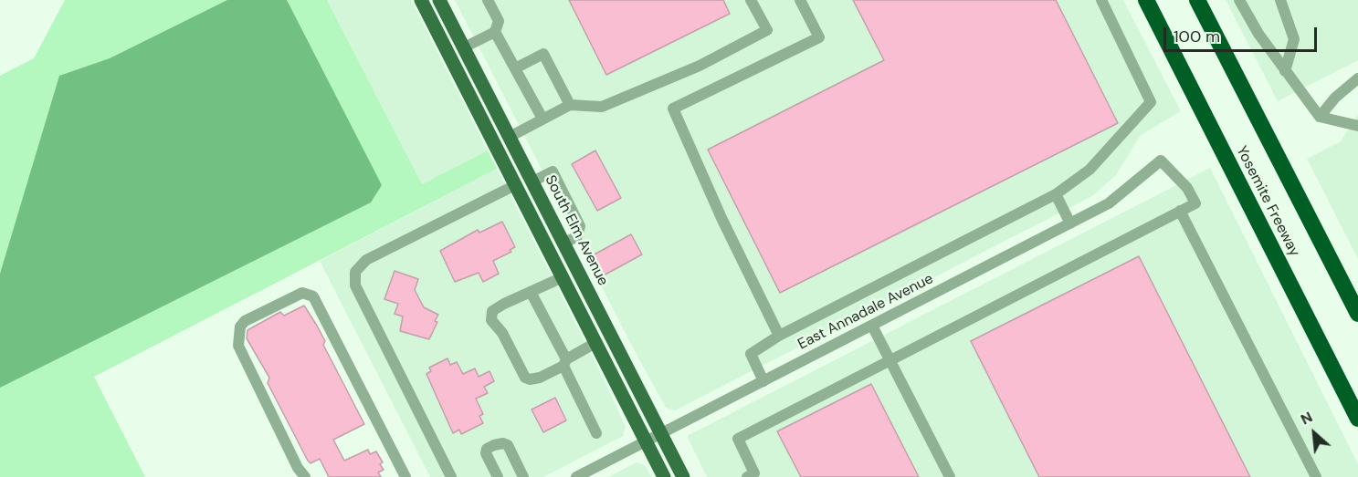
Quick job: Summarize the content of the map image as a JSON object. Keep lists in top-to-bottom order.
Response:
{
  "streets": {
    "highway": ["Yosemite Freeway"],
    "main road": ["South Elm Avenue"],
    "street": ["East Annadale Avenue"]
  },
  "crossings": [
    ["South Elm Avenue", "East Annadale Avenue"]
  ],
  "scale_bar": "100 m",
  "north": "top left"
}
